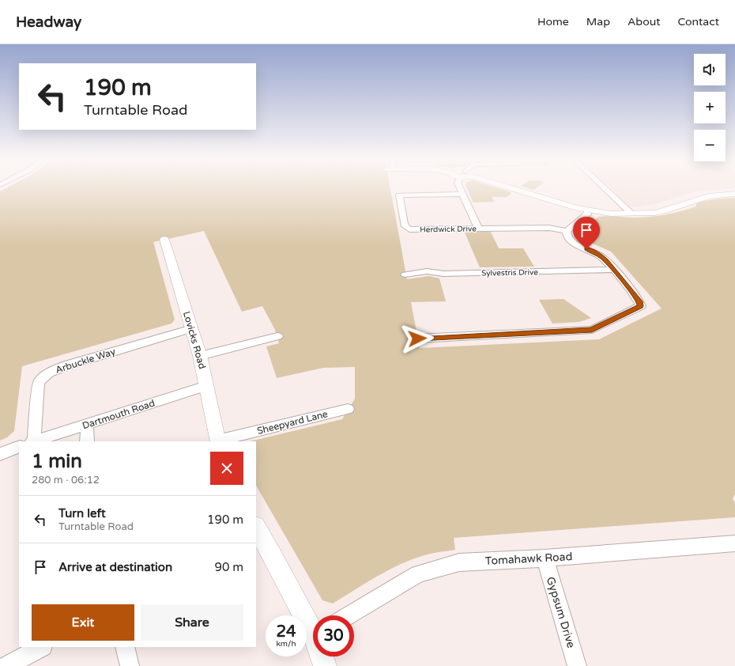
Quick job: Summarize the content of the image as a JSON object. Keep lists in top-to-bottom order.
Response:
{
  "streets": {
    "street": [
      "Herdwick Drive",
      "Sylvestris Drive",
      "Lovicks Road",
      "Arbuckle Way",
      "Dartmouth Road",
      "Sheepyard Lane",
      "Tomahawk Road",
      "Gypsum Drive"
    ]
  },
  "crossings": [
    ["Lovicks Road", "Arbuckle Way"],
    ["Lovicks Road", "Dartmouth Road"],
    ["Lovicks Road", "Sheepyard Lane"],
    ["Arbuckle Way", "Dartmouth Road"],
    ["Tomahawk Road", "Gypsum Drive"]
  ],
  "page": {
    "header": "Headway",
    "nav": [
      "Home",
      "Map",
      "About",
      "Contact"
    ],
    "map_buttons": ["+", "−"],
    "turn": ["190 m", "Turntable Road"],
    "heading": ["1 min", "280 m · 06:12"],
    "list": [
      {
        "name": "Turn left",
        "note": "Turntable Road",
        "value": "190 m"
      },
      {
        "name": "Arrive at destination",
        "value": "90 m"
      }
    ],
    "buttons": ["Exit", "Share"],
    "speed": "24 km/h",
    "limit": "30"
  }
}
